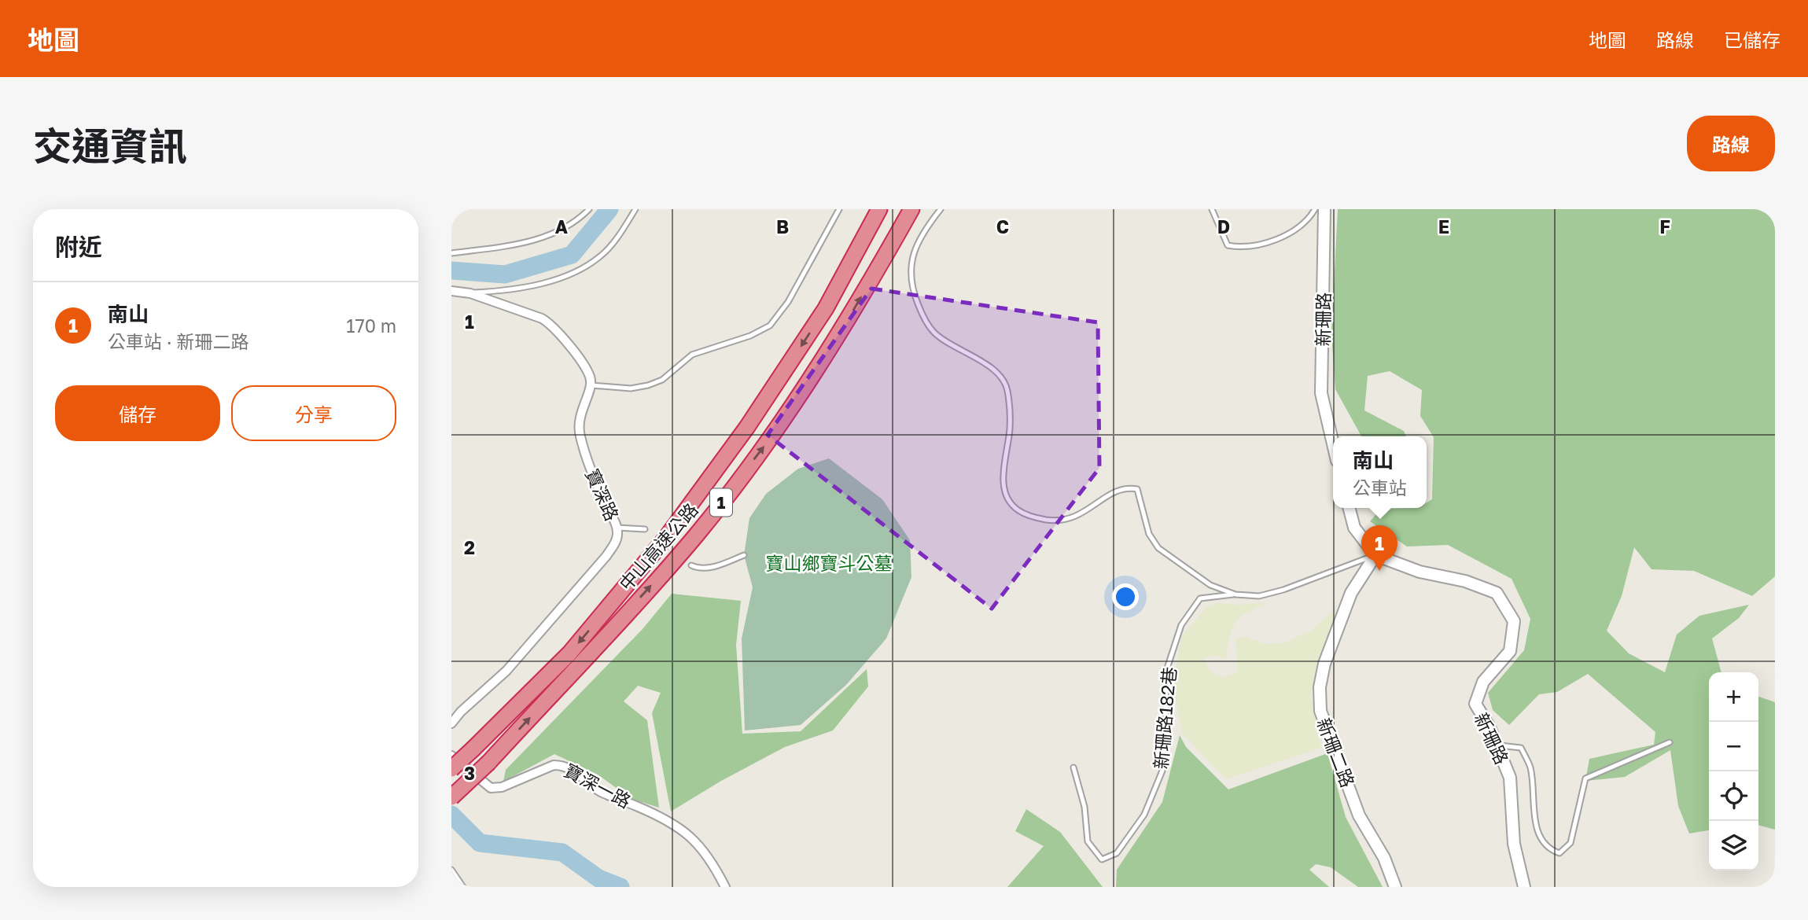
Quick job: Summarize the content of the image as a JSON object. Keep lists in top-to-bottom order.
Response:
{
  "streets": {
    "highway": ["1", "中山高速公路"],
    "street": [
      "新珊路",
      "寶深路",
      "新珊二路",
      "寶深一路"
    ],
    "lane": ["新珊路182巷"]
  },
  "crossings": [
    ["新珊路", "新珊路182巷"],
    ["新珊路", "新珊二路"],
    ["新珊路182巷", "新珊二路"]
  ],
  "parks": ["寶山鄉寶斗公墓"],
  "page": {
    "header": "地圖",
    "nav": ["地圖", "路線", "已儲存"],
    "title": "交通資訊",
    "buttons": [
      "路線",
      ["儲存", "分享"]
    ],
    "heading": "附近",
    "list": [
      {
        "mark": "1",
        "name": "南山",
        "note": "公車站 · 新珊二路",
        "value": "170 m"
      }
    ],
    "popup": ["南山", "公車站"],
    "pins": "1",
    "map_buttons": ["+", "−"]
  },
  "grid": {
    "columns": [
      "A",
      "B",
      "C",
      "D",
      "E",
      "F"
    ],
    "rows": ["1", "2", "3"]
  }
}
